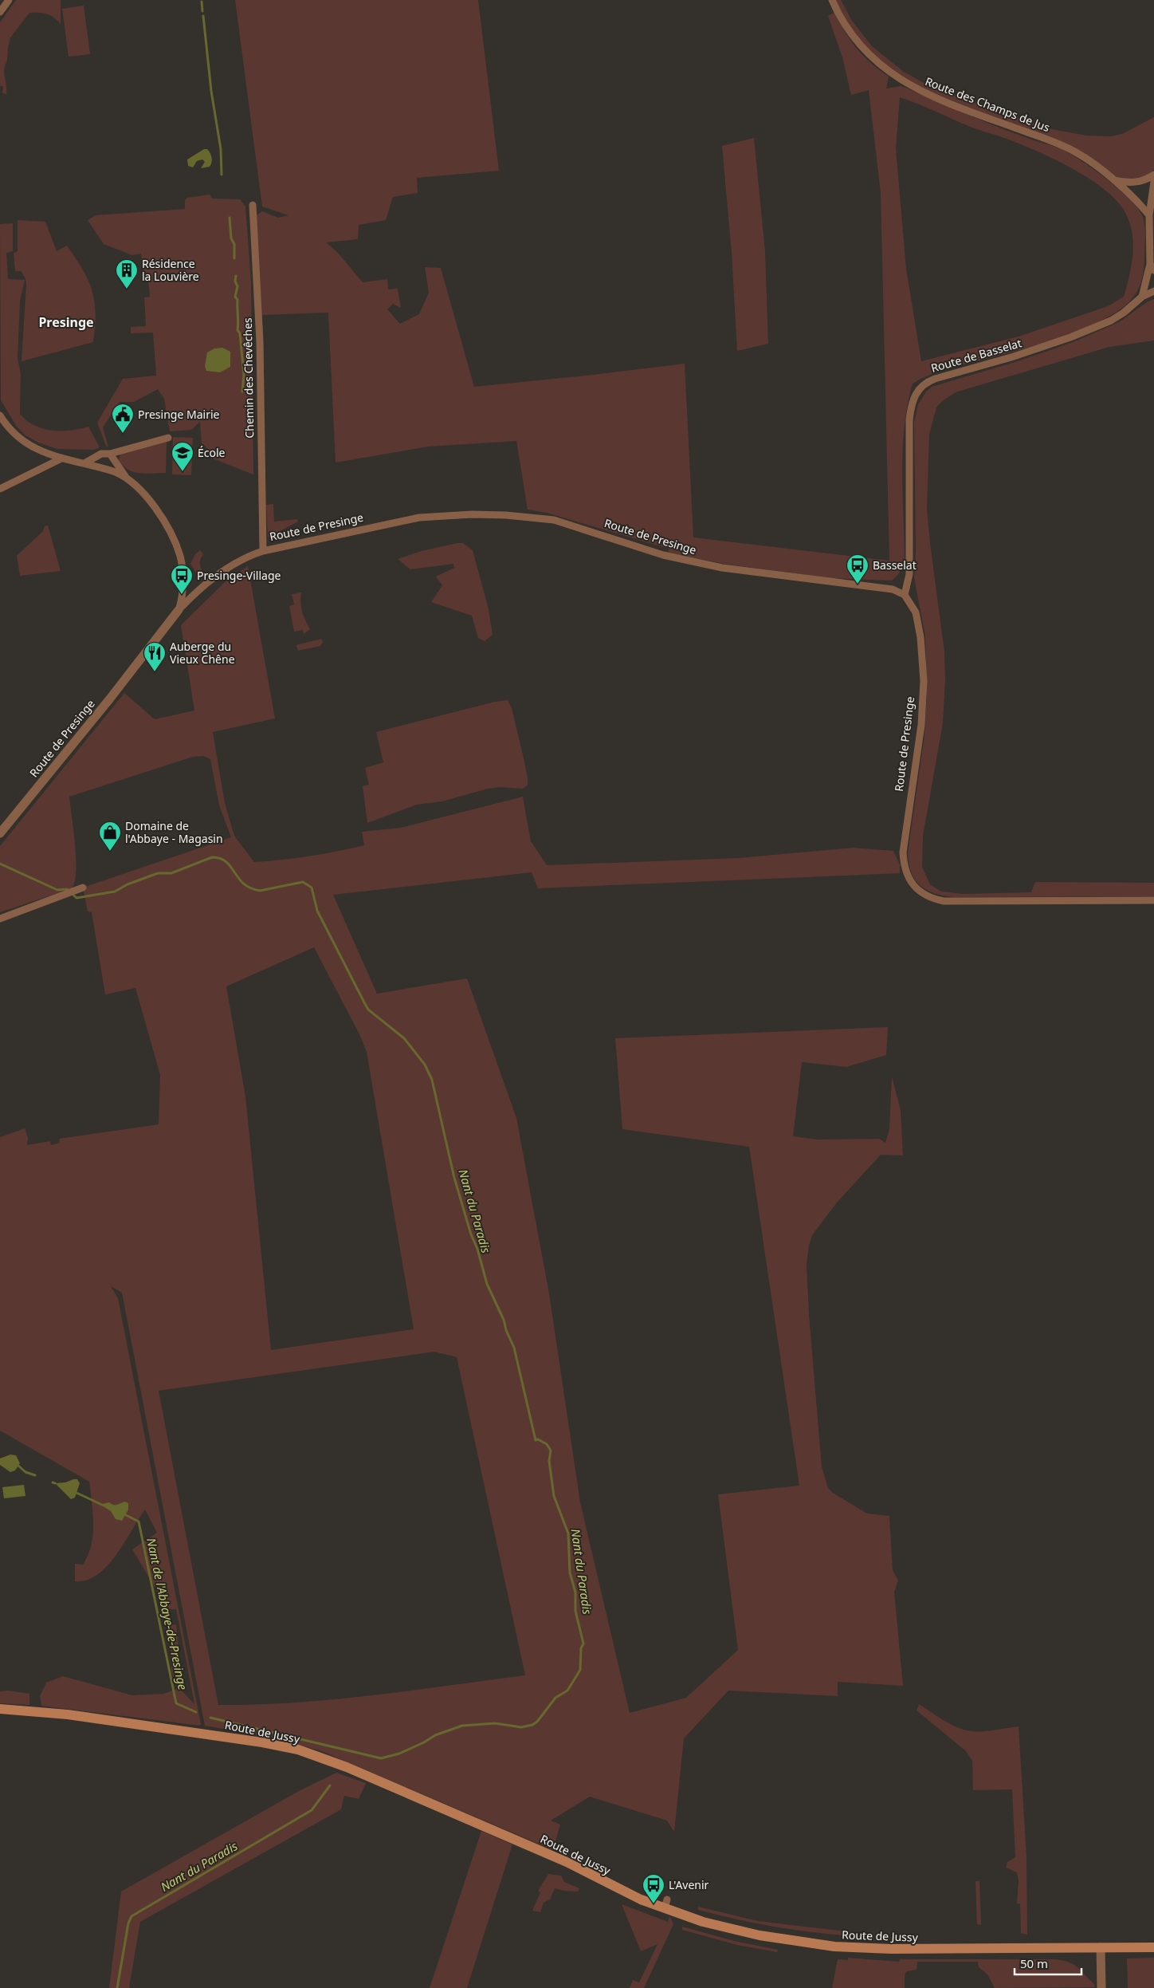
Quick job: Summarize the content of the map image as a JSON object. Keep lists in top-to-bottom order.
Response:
{
  "streets": {
    "main road": ["Route de Jussy"],
    "street": [
      "Route des Champs de Jus",
      "Route de Basselat",
      "Chemin des Chevêches",
      "Route de Presinge"
    ]
  },
  "crossings": [
    ["Route de Basselat", "Route de Presinge"],
    ["Chemin des Chevêches", "Route de Presinge"]
  ],
  "districts": ["Presinge"],
  "water": ["Nant du Paradis", "Nant de l'Abbaye-de-Presinge"],
  "places": {
    "building": ["Résidence la Louvière"],
    "public building": ["Presinge Mairie"],
    "school or university": ["École"],
    "bus stop": ["Basselat", "Presinge-Village", "L'Avenir"],
    "restaurant": ["Auberge du Vieux Chêne"],
    "shop": ["Domaine de l'Abbaye - Magasin"]
  },
  "scale_bar": "50 m"
}
